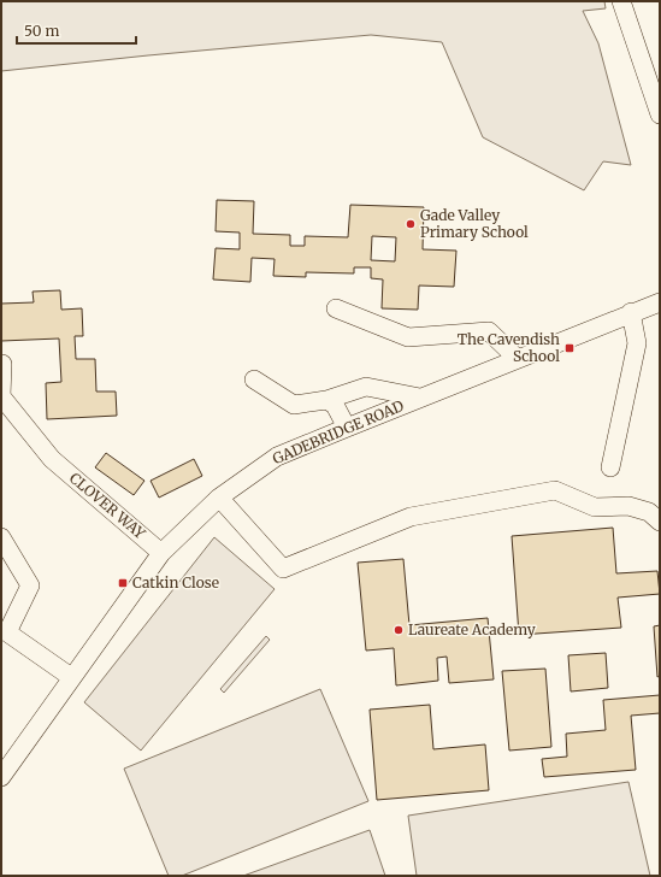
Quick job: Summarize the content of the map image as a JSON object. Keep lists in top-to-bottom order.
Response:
{
  "streets": {
    "street": ["GADEBRIDGE ROAD", "CLOVER WAY"]
  },
  "crossings": [
    ["GADEBRIDGE ROAD", "CLOVER WAY"]
  ],
  "places": {
    "other": ["Gade Valley Primary School", "Laureate Academy"],
    "transit": ["The Cavendish School", "Catkin Close"]
  },
  "scale_bar": "50 m"
}
